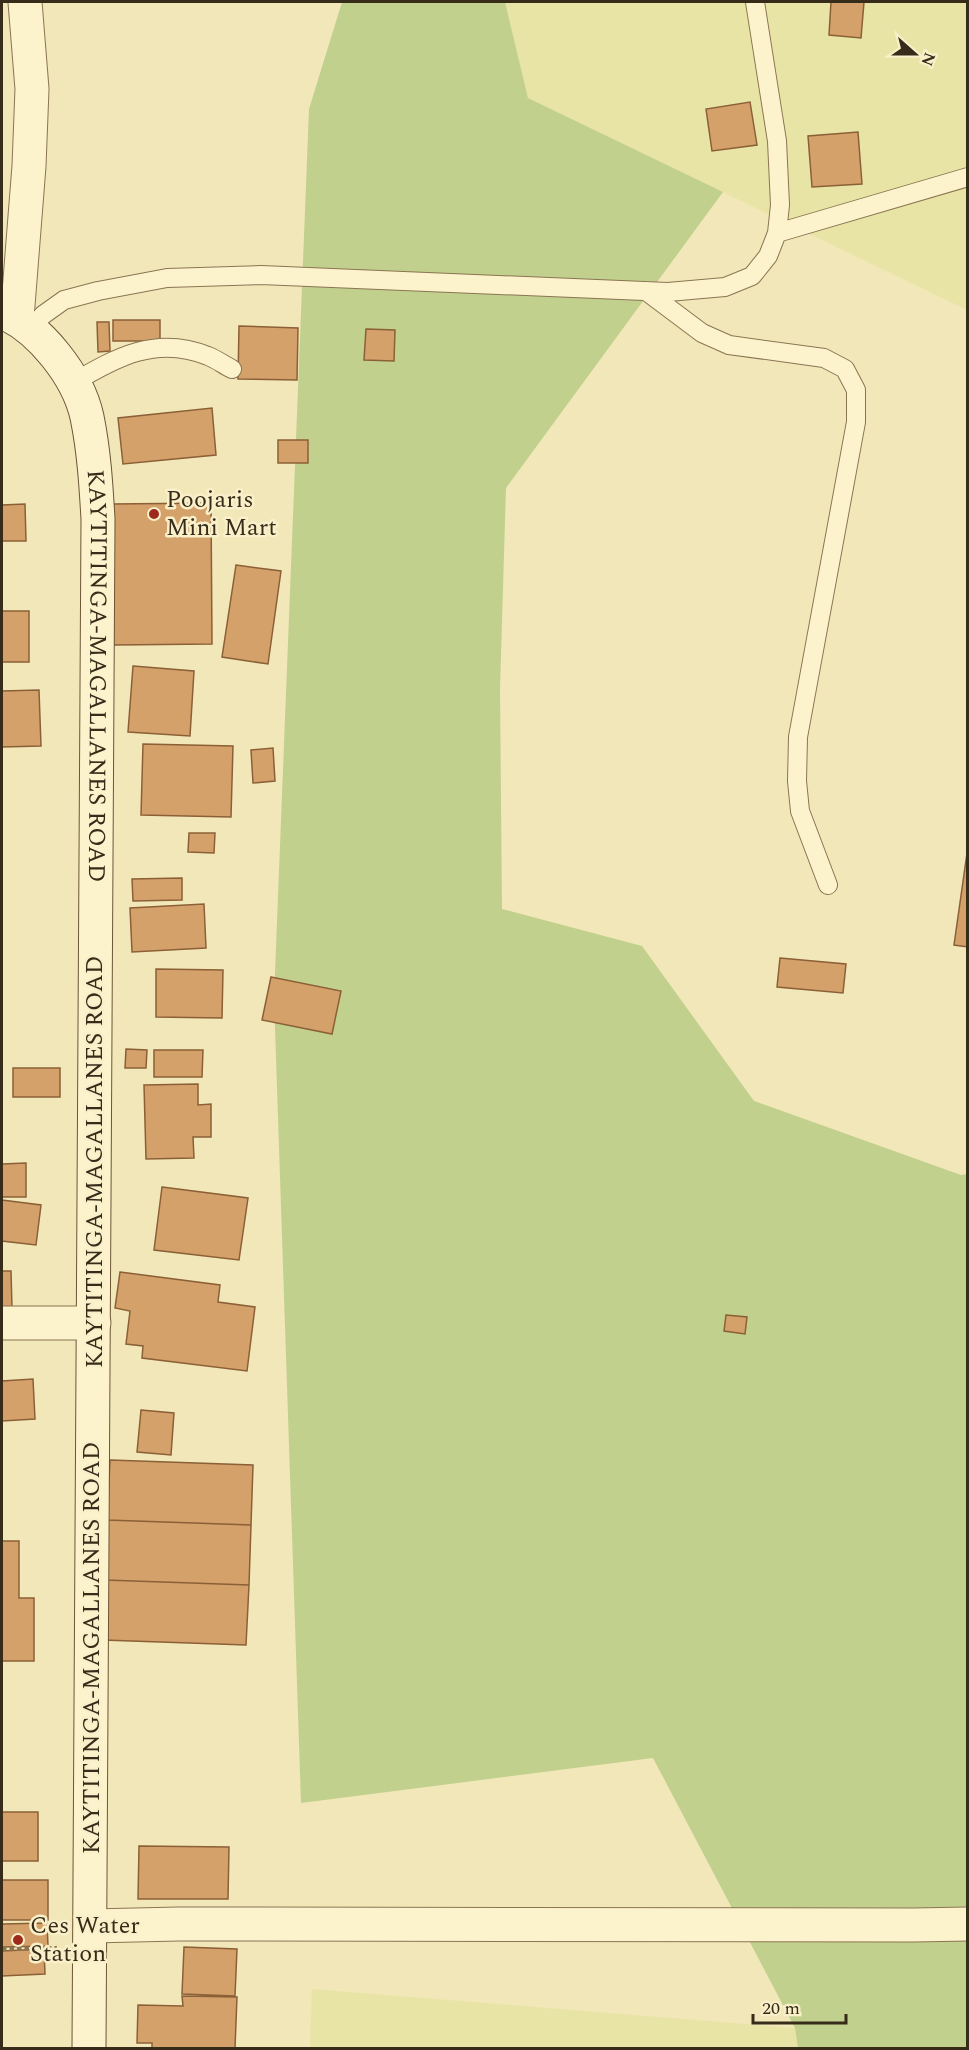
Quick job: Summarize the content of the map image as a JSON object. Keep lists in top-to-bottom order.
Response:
{
  "streets": {
    "main road": ["KAYTITINGA-MAGALLANES ROAD"]
  },
  "places": ["Poojaris Mini Mart", "Ces Water Station"],
  "scale_bar": "20 m",
  "north": "right"
}
